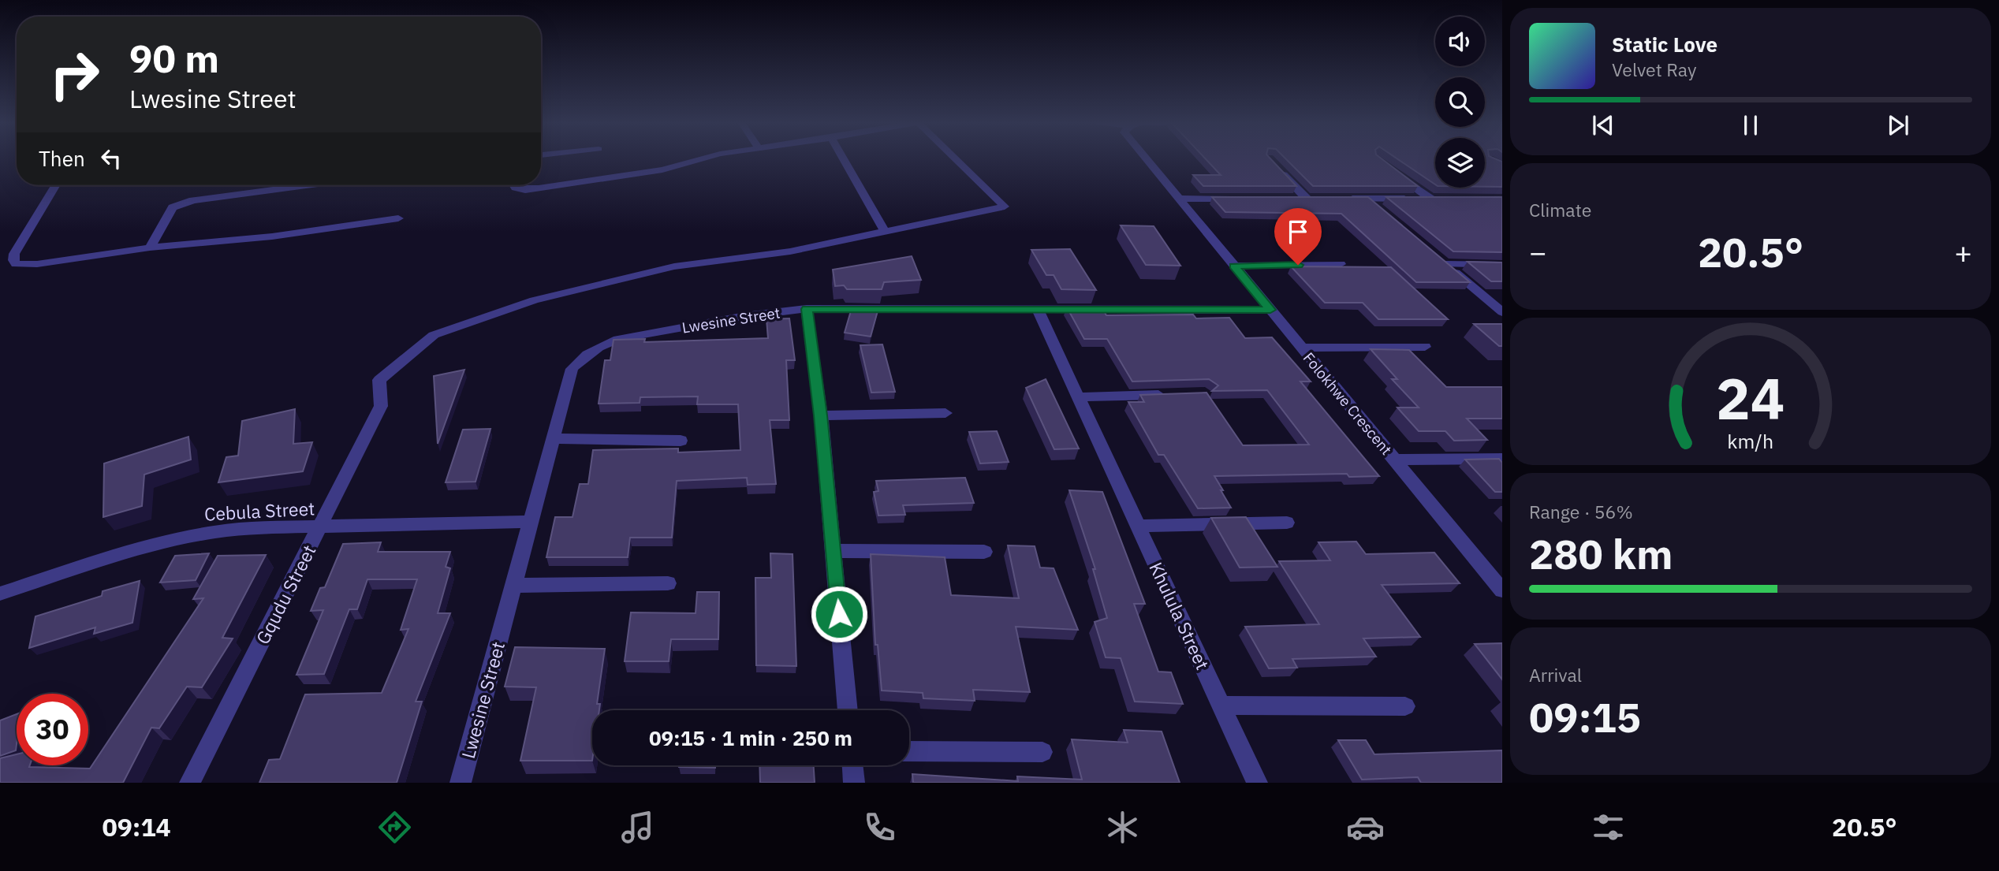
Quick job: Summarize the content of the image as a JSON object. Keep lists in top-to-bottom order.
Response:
{
  "streets": {
    "street": [
      "Lwesine Street",
      "Folokhwe Crescent",
      "Cebula Street",
      "Gqudu Street",
      "Khulula Street"
    ]
  },
  "crossings": [
    ["Lwesine Street", "Folokhwe Crescent"],
    ["Lwesine Street", "Cebula Street"],
    ["Lwesine Street", "Khulula Street"],
    ["Cebula Street", "Gqudu Street"]
  ],
  "page": {
    "turn": ["90 m", "Lwesine Street"],
    "song": ["Static Love", "Velvet Ray"],
    "then": "Then",
    "tile": [
      "Climate",
      ["Range · 56%", "280 km"],
      ["Arrival", "09:15"]
    ],
    "heat": ["−", "20.5°", "+"],
    "limit": "30",
    "trip": "09:15 · 1 min · 250 m",
    "tabs": ["09:14", "20.5°"],
    "gauge": ["24", "km/h"]
  }
}
